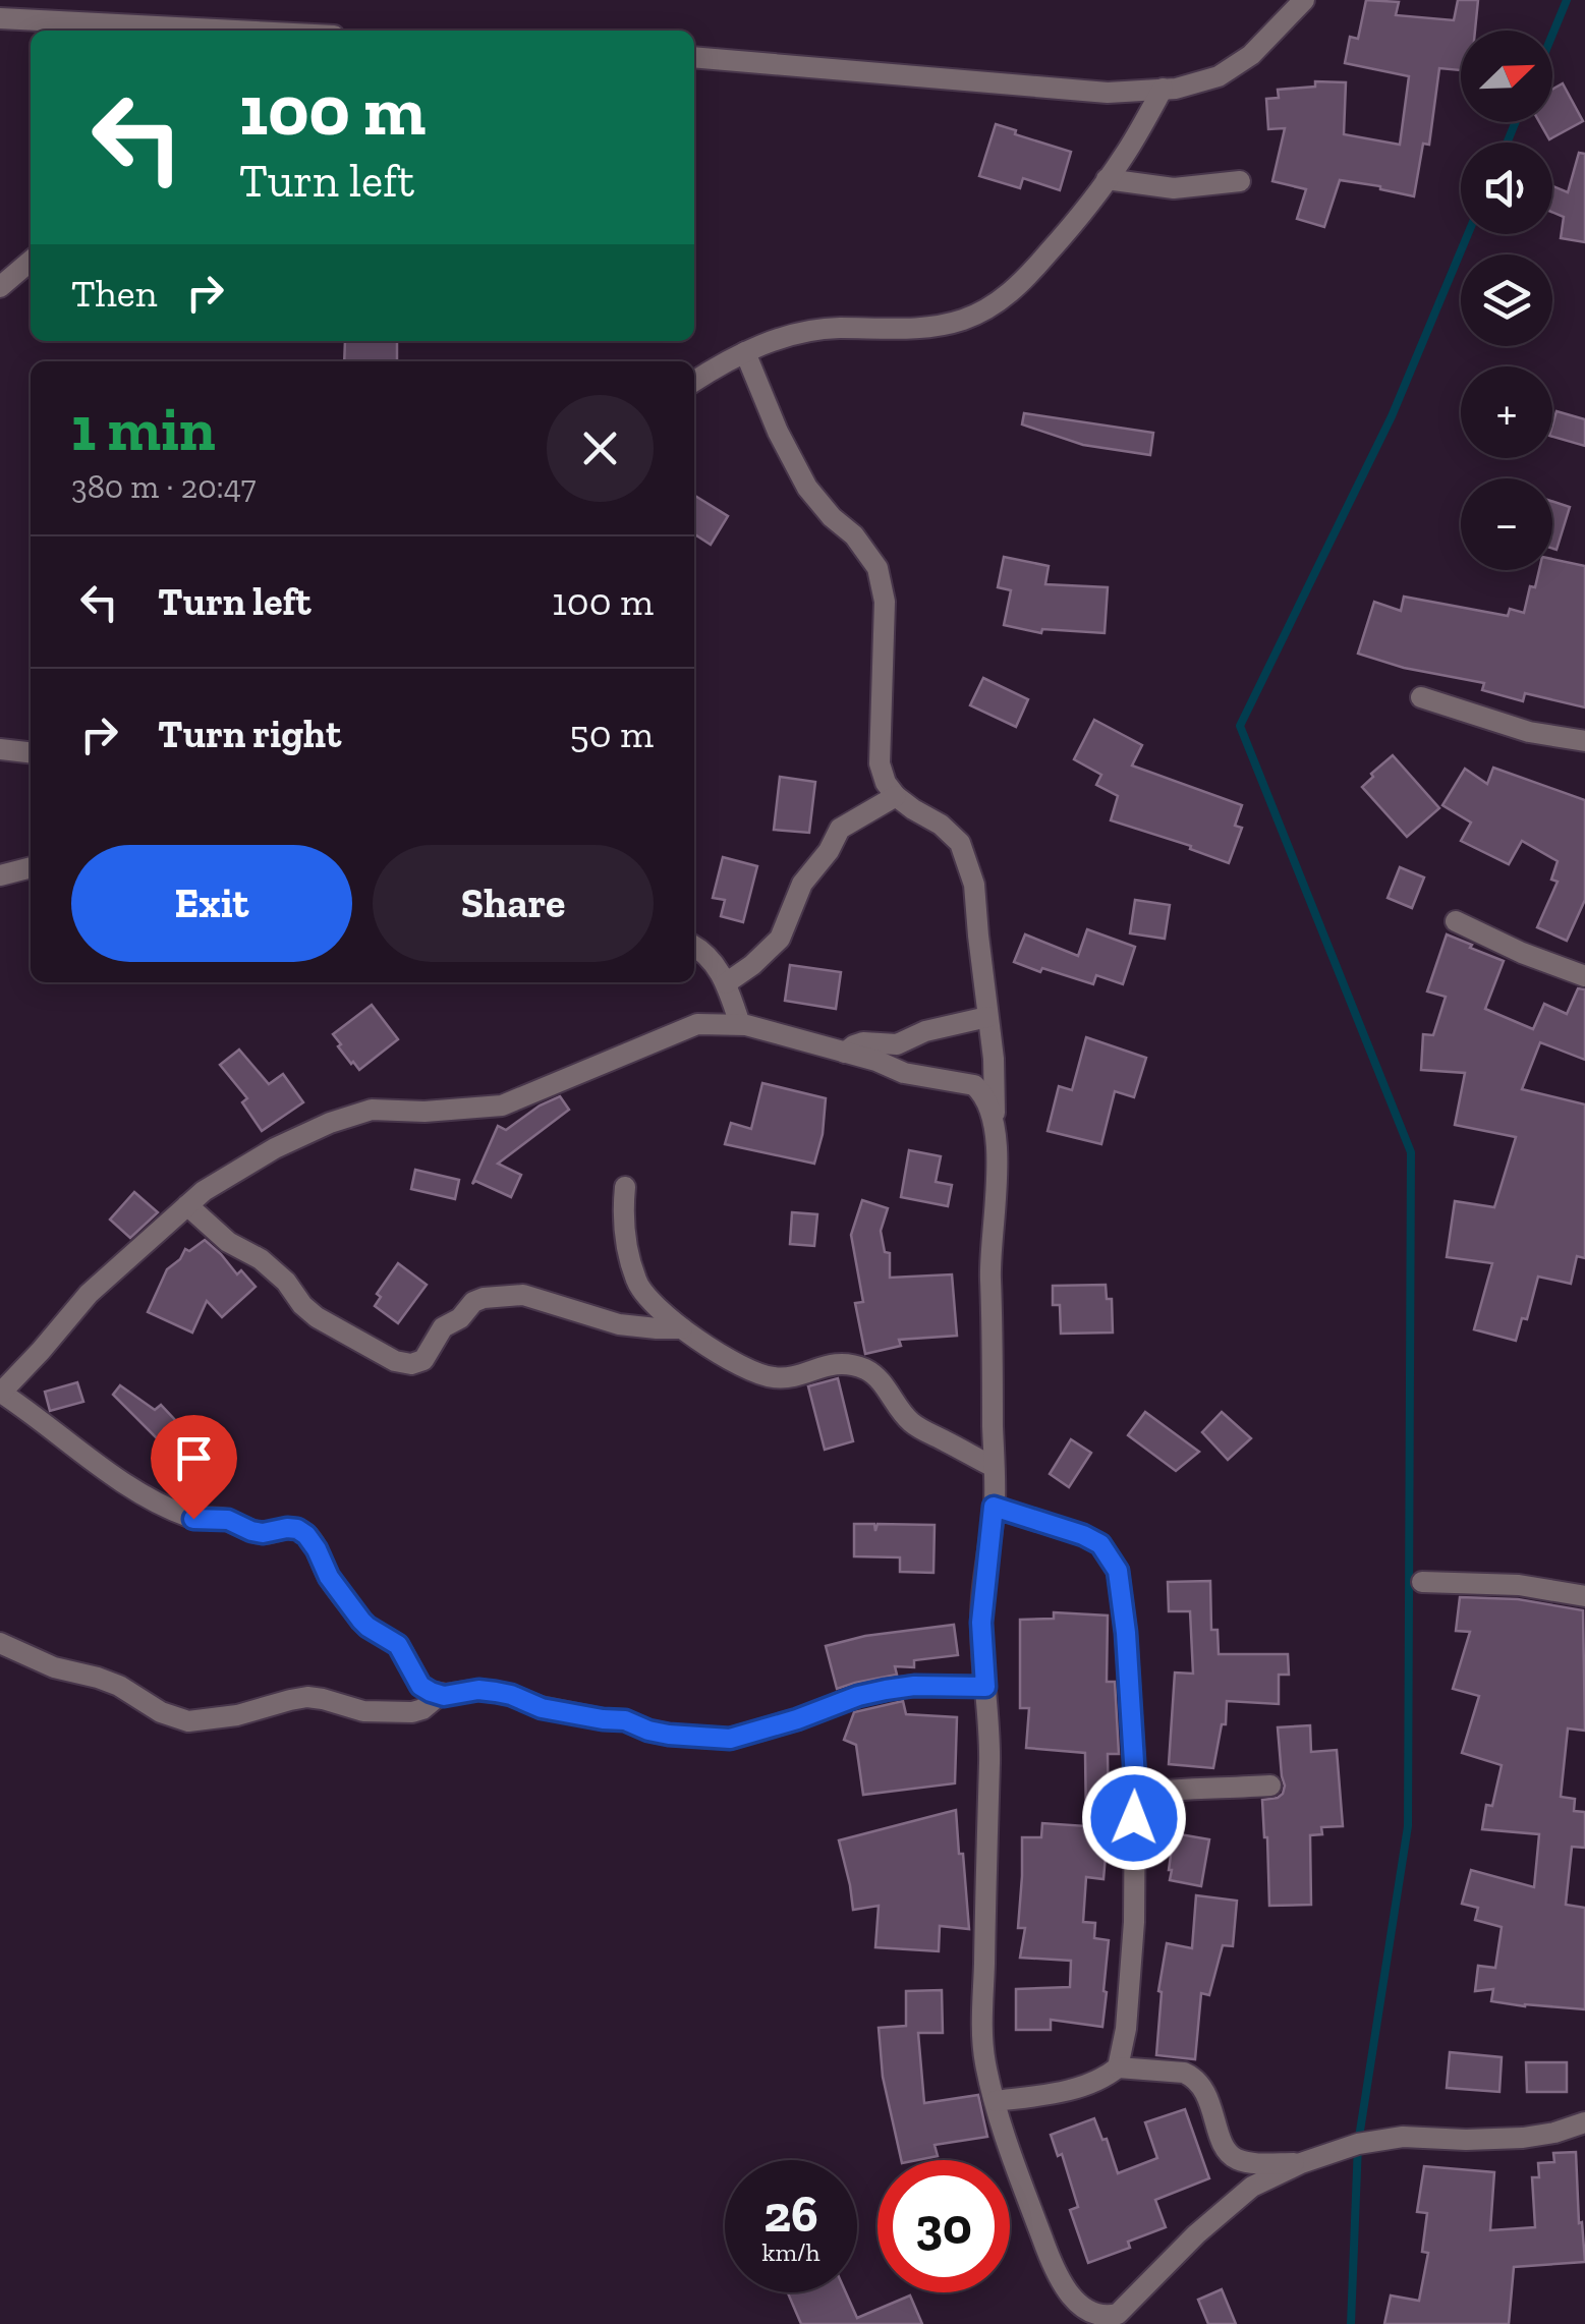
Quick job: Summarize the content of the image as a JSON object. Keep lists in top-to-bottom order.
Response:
{
  "north": "top right",
  "page": {
    "map_buttons": ["+", "−"],
    "turn": ["100 m", "Turn left"],
    "then": "Then",
    "heading": ["1 min", "380 m · 20:47"],
    "list": [
      {
        "name": "Turn left",
        "value": "100 m"
      },
      {
        "name": "Turn right",
        "value": "50 m"
      }
    ],
    "buttons": ["Exit", "Share"],
    "speed": "26 km/h",
    "limit": "30"
  }
}
